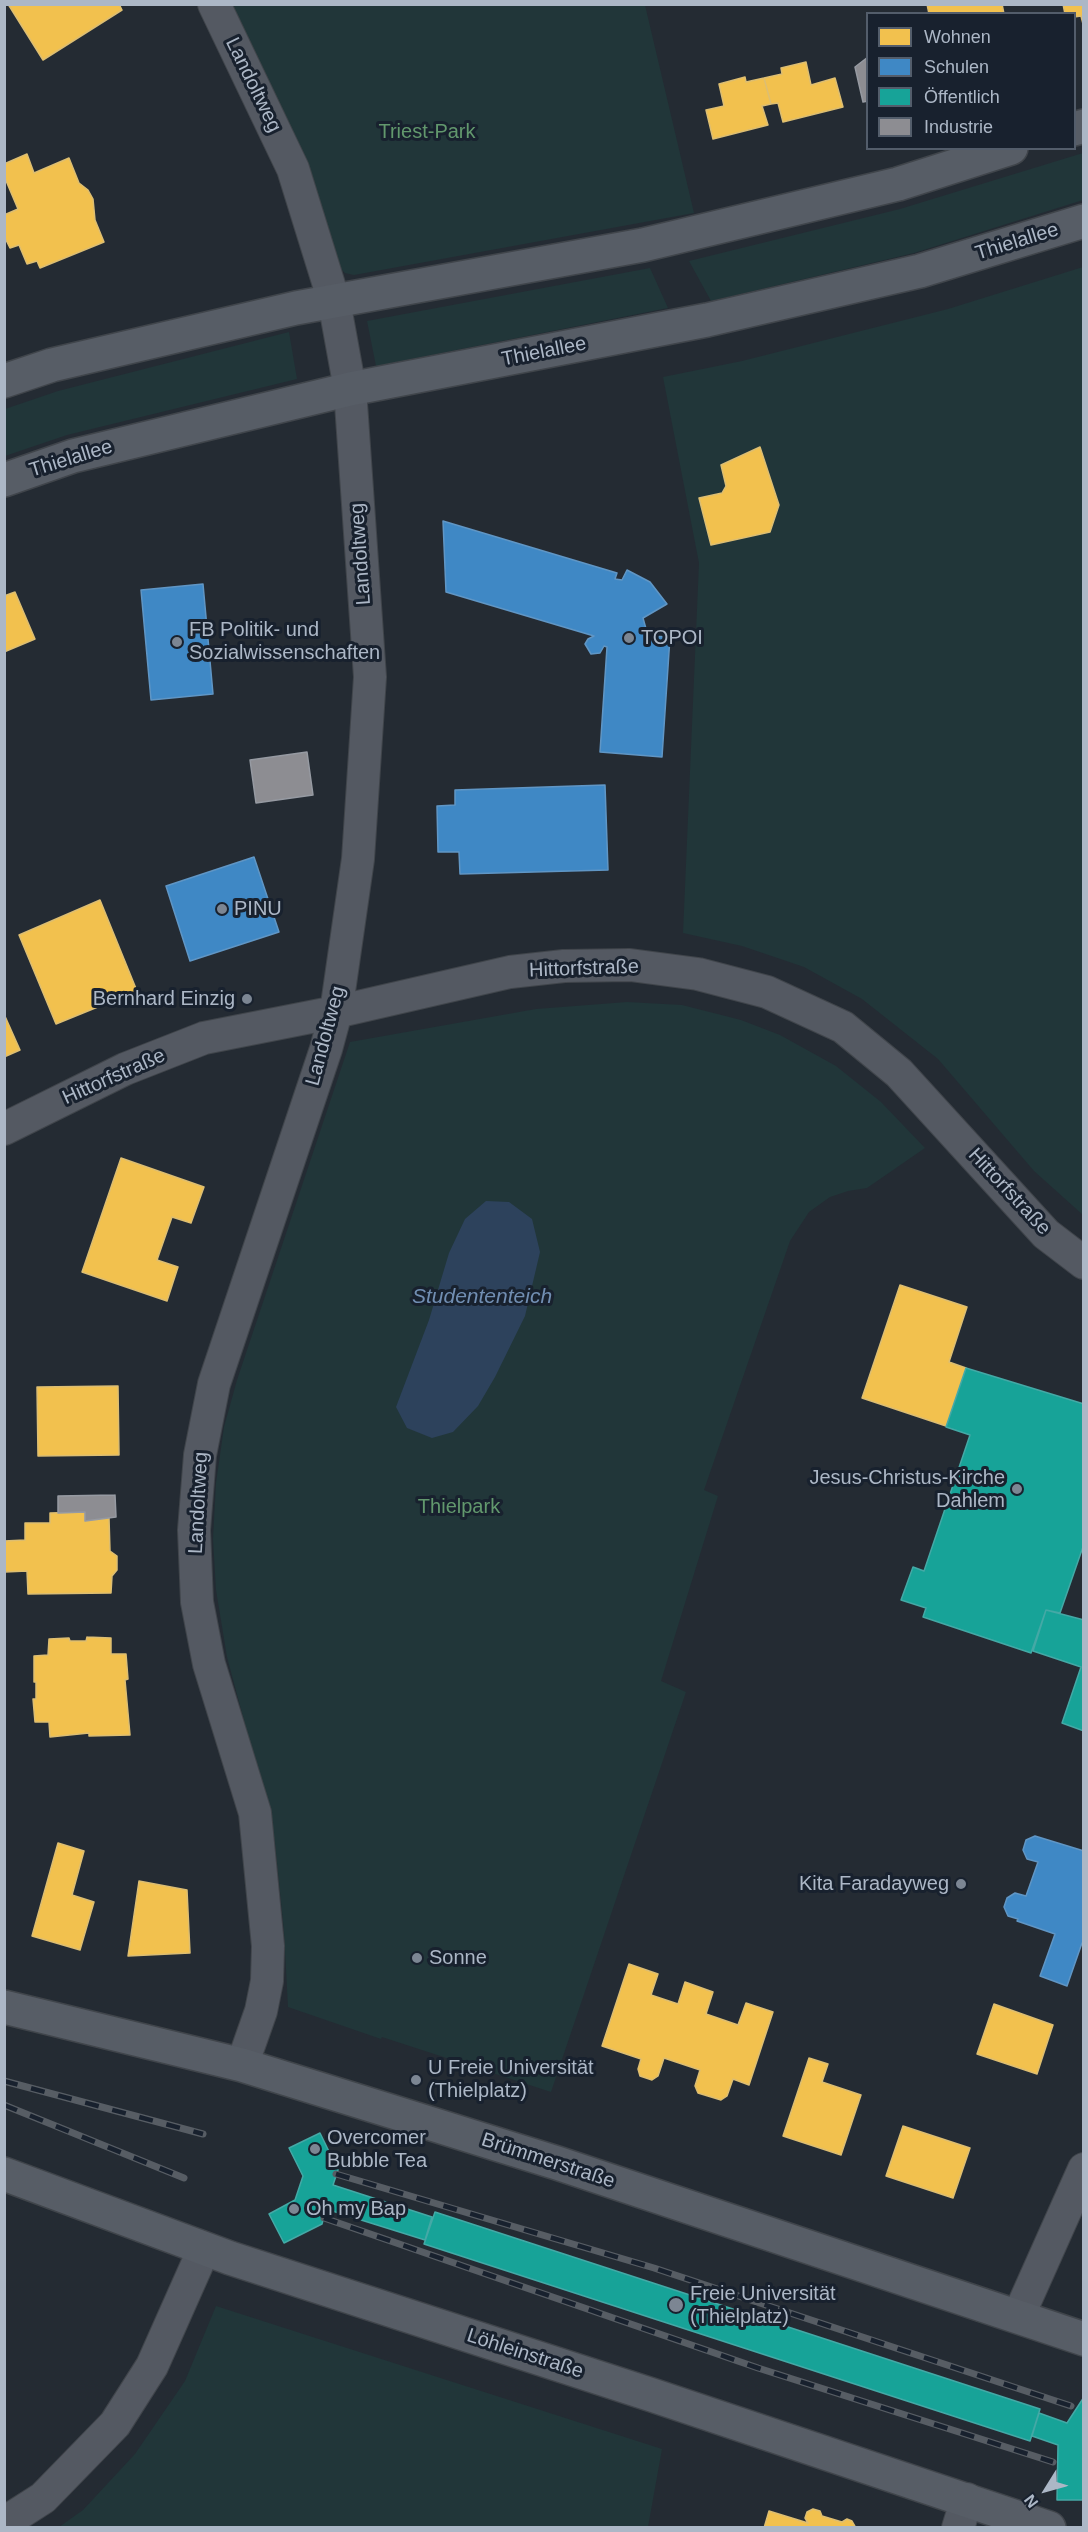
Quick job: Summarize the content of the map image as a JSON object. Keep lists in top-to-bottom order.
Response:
{
  "streets": {
    "main road": ["Thielallee", "Brümmerstraße", "Löhleinstraße"],
    "street": ["Landoltweg", "Hittorfstraße"]
  },
  "crossings": [
    ["Landoltweg", "Thielallee"],
    ["Landoltweg", "Hittorfstraße"],
    ["Landoltweg", "Brümmerstraße"]
  ],
  "water": ["Studententeich"],
  "parks": ["Triest-Park", "Thielpark"],
  "places": [
    "TOPOI",
    "FB Politik- und Sozialwissenschaften",
    "PINU",
    "Bernhard Einzig",
    "Jesus-Christus-Kirche Dahlem",
    "Kita Faradayweg",
    "Sonne",
    "U Freie Universität (Thielplatz)",
    "Overcomer Bubble Tea",
    "Oh my Bap",
    "Freie Universität (Thielplatz)"
  ],
  "legend": [
    "Wohnen",
    "Schulen",
    "Öffentlich",
    "Industrie"
  ],
  "north": "bottom left"
}
